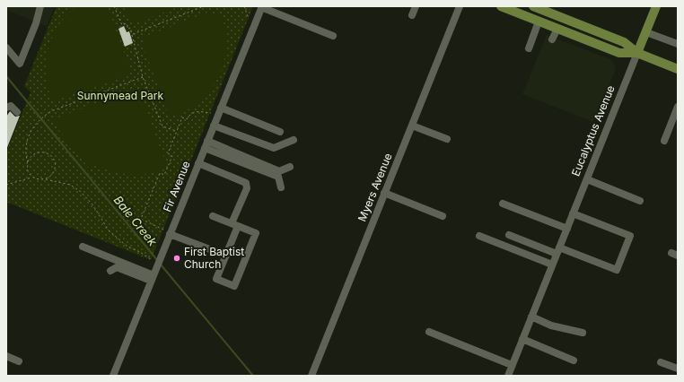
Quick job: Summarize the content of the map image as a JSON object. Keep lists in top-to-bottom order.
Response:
{
  "streets": {
    "main road": ["Eucalyptus Avenue"],
    "street": ["Fir Avenue", "Myers Avenue"]
  },
  "water": ["Bale Creek"],
  "parks": ["Sunnymead Park"],
  "places": ["First Baptist Church"]
}
